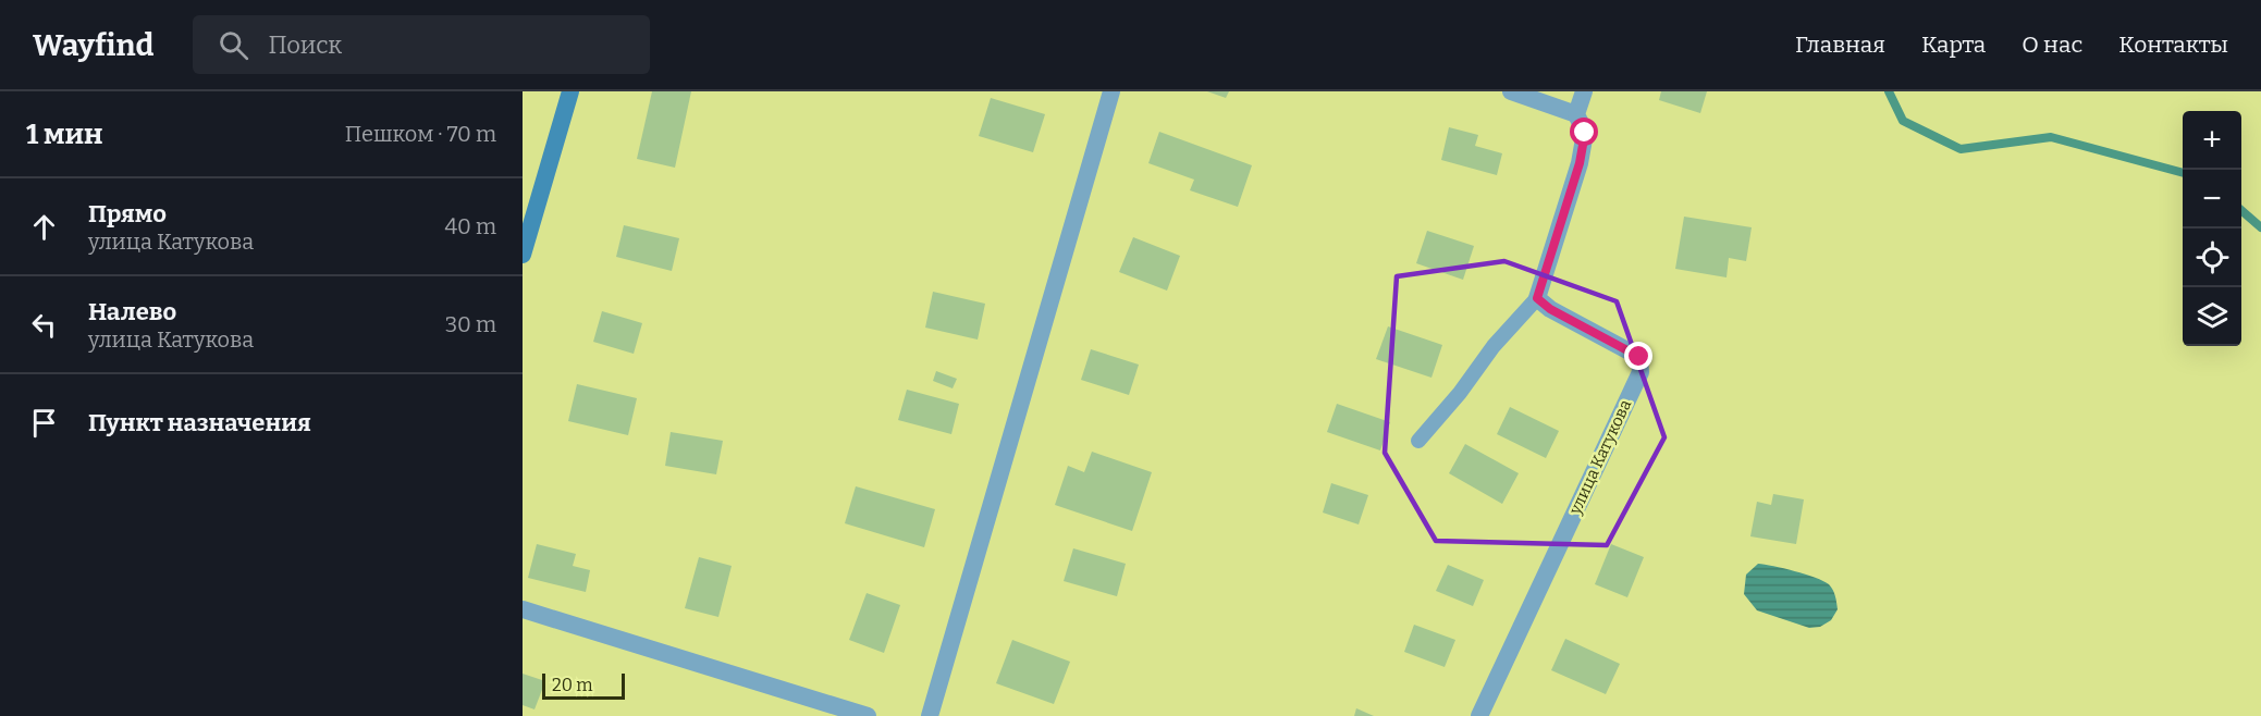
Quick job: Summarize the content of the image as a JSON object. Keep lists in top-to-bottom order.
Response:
{
  "streets": {
    "street": ["улица Катукова"]
  },
  "scale_bar": "20 m",
  "page": {
    "header": "Wayfind",
    "search": "Поиск",
    "nav": [
      "Главная",
      "Карта",
      "О нас",
      "Контакты"
    ],
    "heading": ["1 мин", "Пешком · 70 m"],
    "map_buttons": ["+", "−"],
    "list": [
      ["Прямо", "улица Катукова", "40 m"],
      ["Налево", "улица Катукова", "30 m"],
      "Пункт назначения"
    ],
    "scale": "20 m"
  }
}
